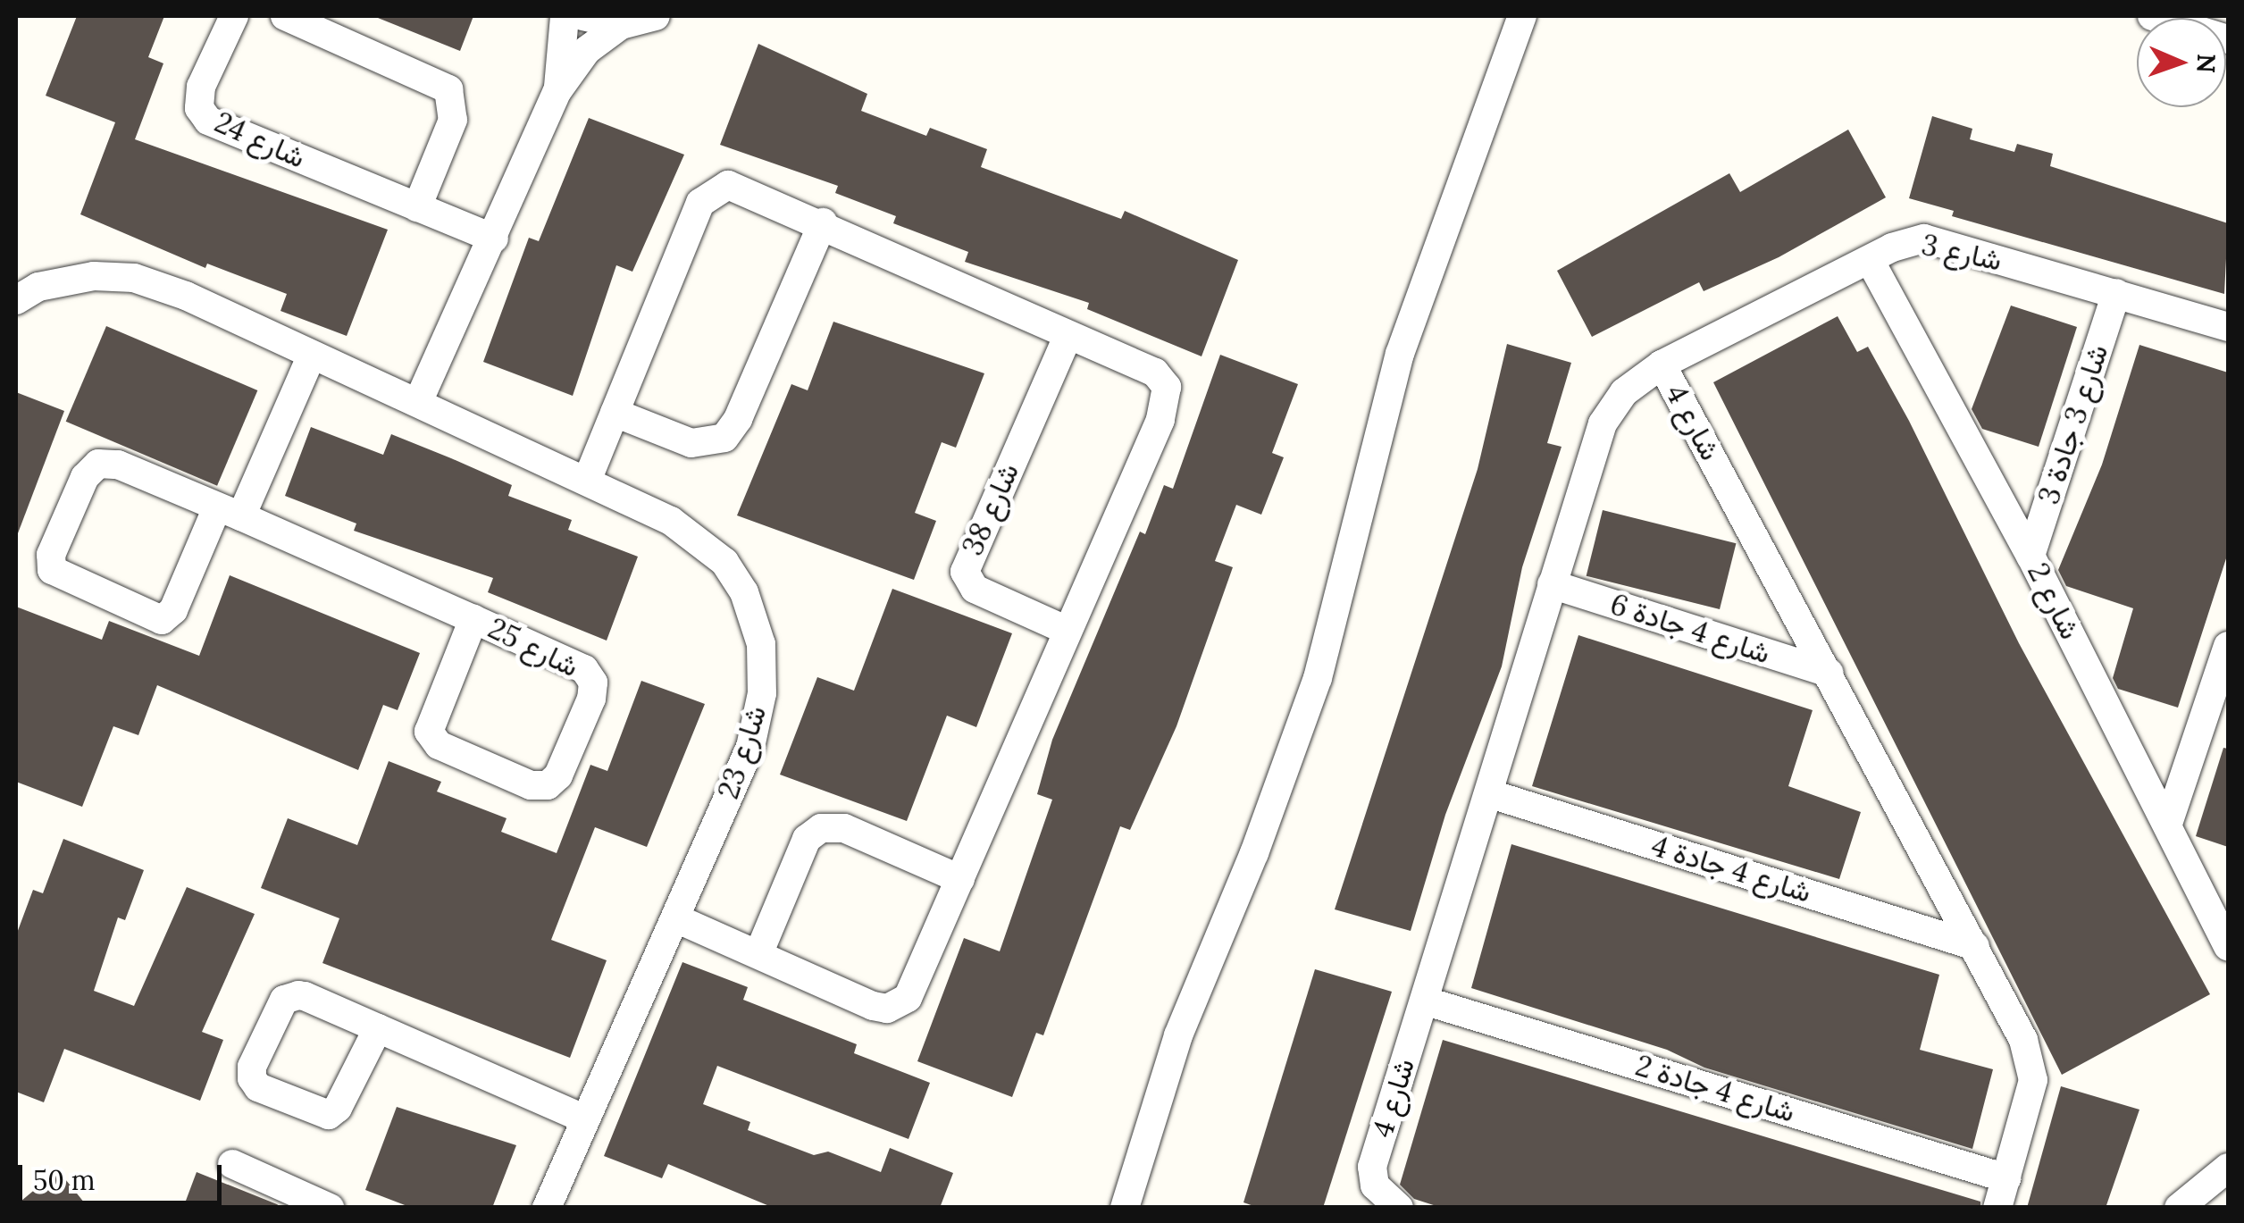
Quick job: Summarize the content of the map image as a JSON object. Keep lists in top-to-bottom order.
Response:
{
  "streets": {
    "street": [
      "شارع 24",
      "شارع 3",
      "شارع 4",
      "شارع 3 جادة 3",
      "شارع 38",
      "شارع 2",
      "شارع 4 جادة 6",
      "شارع 25",
      "شارع 23",
      "شارع 4 جادة 4",
      "شارع 4 جادة 2"
    ]
  },
  "crossings": [
    ["شارع 3", "شارع 4"],
    ["شارع 3", "شارع 3 جادة 3"],
    ["شارع 3", "شارع 2"],
    ["شارع 4", "شارع 4 جادة 6"],
    ["شارع 4", "شارع 4 جادة 4"],
    ["شارع 4", "شارع 4 جادة 2"],
    ["شارع 3 جادة 3", "شارع 2"],
    ["شارع 25", "شارع 23"]
  ],
  "scale_bar": "50 m",
  "north": "right"
}
